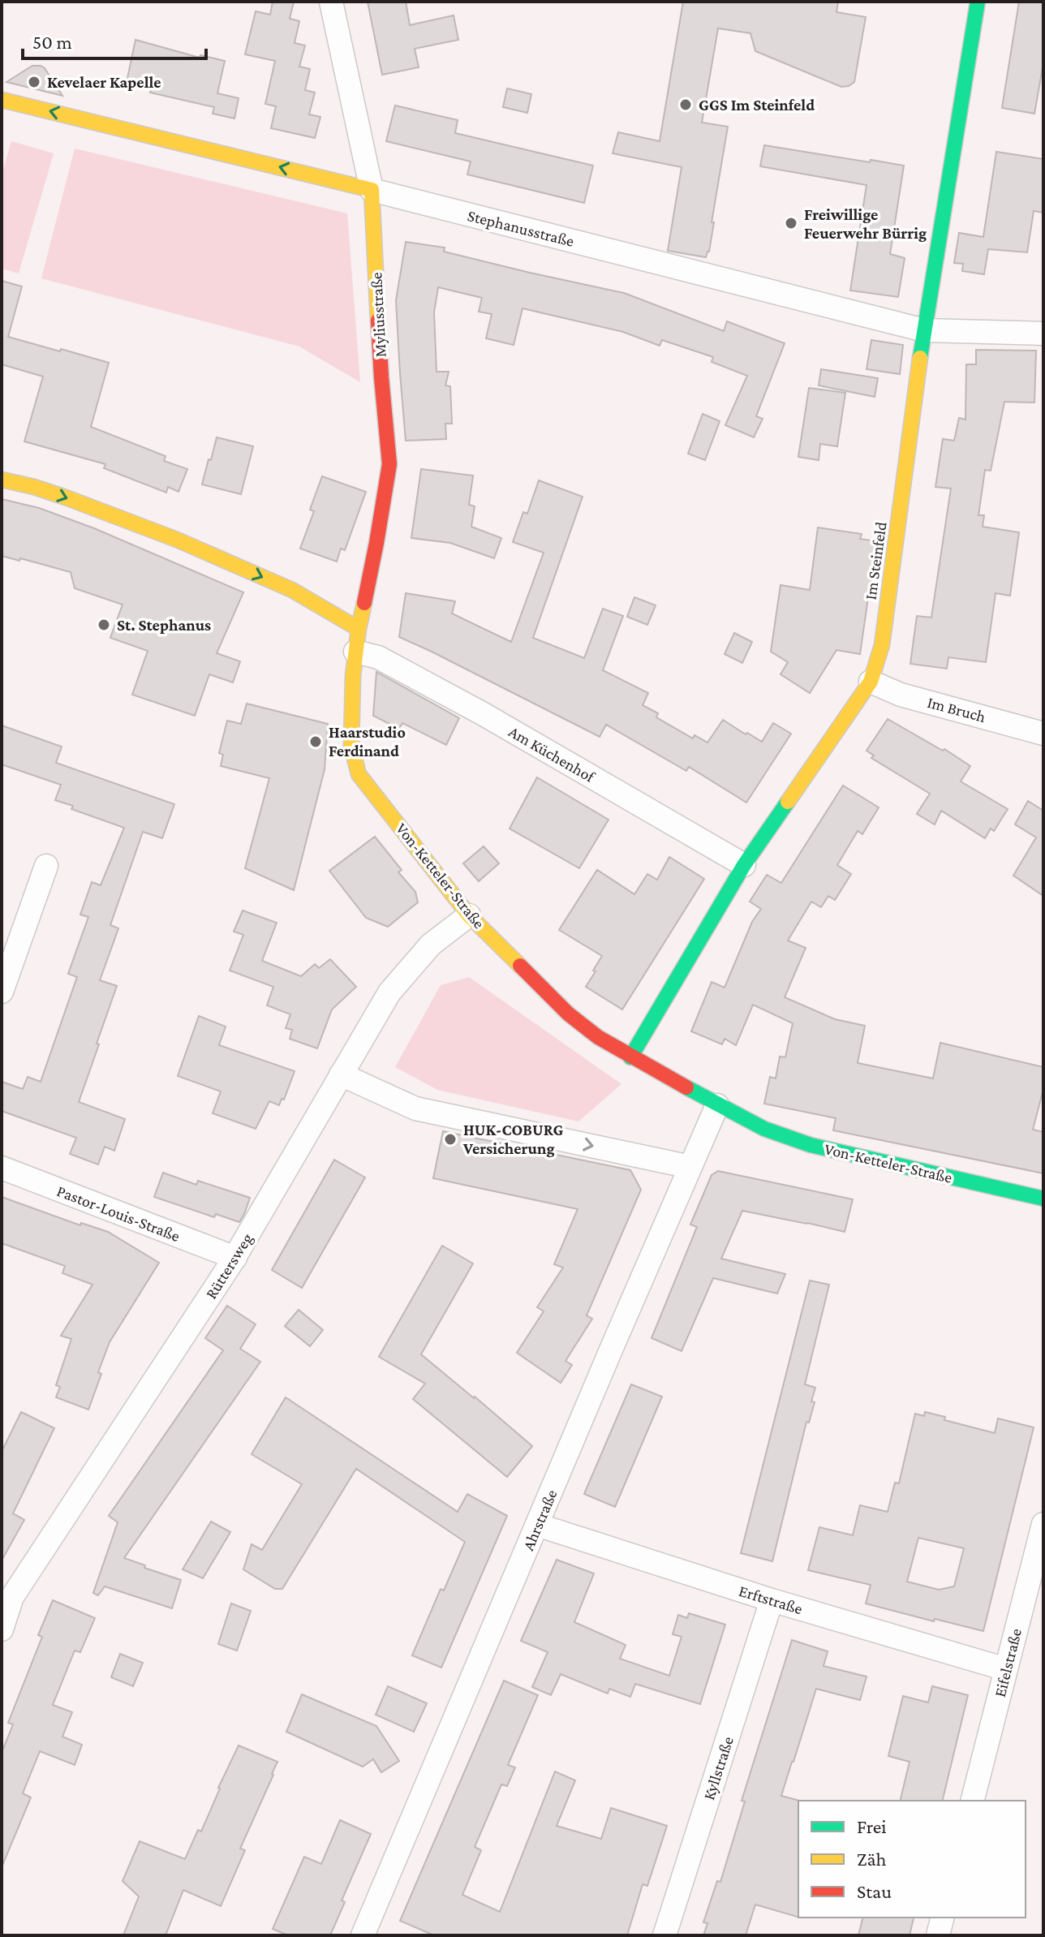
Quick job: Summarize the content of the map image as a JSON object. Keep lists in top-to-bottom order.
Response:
{
  "streets": {
    "street": [
      "Stephanusstraße",
      "Myliusstraße",
      "Im Steinfeld",
      "Im Bruch",
      "Am Küchenhof",
      "Von-Ketteler-Straße",
      "Pastor-Louis-Straße",
      "Rüttersweg",
      "Ahrstraße",
      "Erftstraße",
      "Eifelstraße",
      "Kyllstraße"
    ]
  },
  "crossings": [
    ["Stephanusstraße", "Myliusstraße"],
    ["Stephanusstraße", "Im Steinfeld"],
    ["Myliusstraße", "Von-Ketteler-Straße"],
    ["Im Steinfeld", "Im Bruch"],
    ["Im Steinfeld", "Am Küchenhof"],
    ["Im Steinfeld", "Von-Ketteler-Straße"],
    ["Am Küchenhof", "Von-Ketteler-Straße"],
    ["Von-Ketteler-Straße", "Rüttersweg"],
    ["Von-Ketteler-Straße", "Ahrstraße"],
    ["Pastor-Louis-Straße", "Rüttersweg"],
    ["Ahrstraße", "Erftstraße"],
    ["Erftstraße", "Eifelstraße"],
    ["Erftstraße", "Kyllstraße"]
  ],
  "one_way": ["Stephanusstraße"],
  "places": [
    "Kevelaer Kapelle",
    "GGS Im Steinfeld",
    "Freiwillige Feuerwehr Bürrig",
    "St. Stephanus",
    "Haarstudio Ferdinand",
    "HUK-COBURG Versicherung"
  ],
  "legend": ["Frei", "Zäh", "Stau"],
  "scale_bar": "50 m"
}
